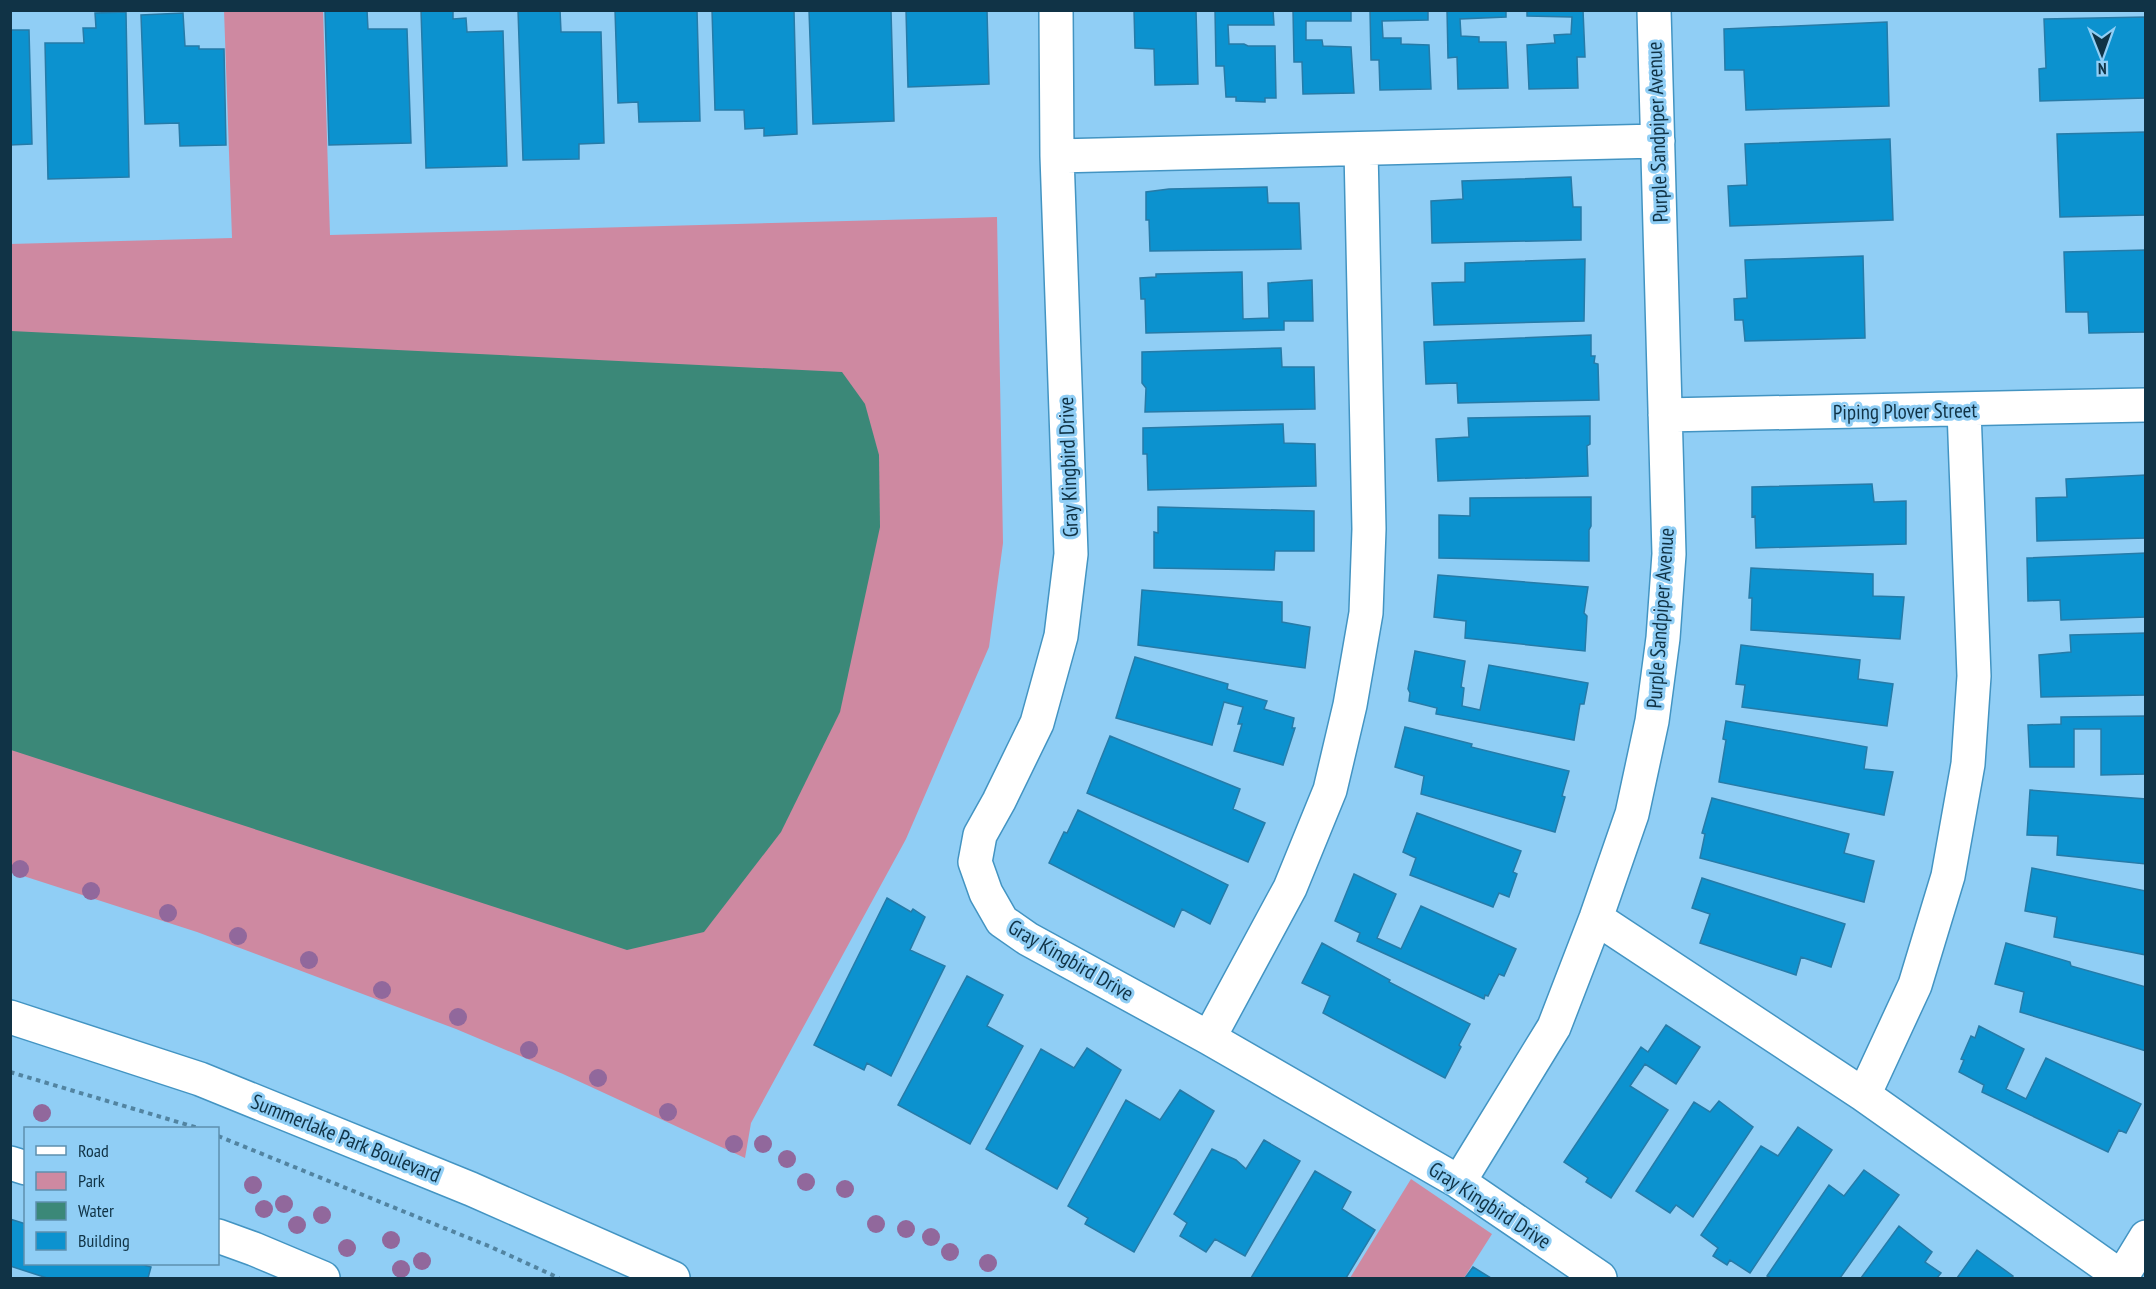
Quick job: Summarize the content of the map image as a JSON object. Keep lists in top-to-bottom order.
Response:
{
  "streets": {
    "street": [
      "Purple Sandpiper Avenue",
      "Piping Plover Street",
      "Gray Kingbird Drive",
      "Summerlake Park Boulevard"
    ]
  },
  "crossings": [
    ["Purple Sandpiper Avenue", "Piping Plover Street"],
    ["Purple Sandpiper Avenue", "Gray Kingbird Drive"]
  ],
  "legend": [
    "Road",
    "Park",
    "Water",
    "Building"
  ],
  "north": "bottom"
}
